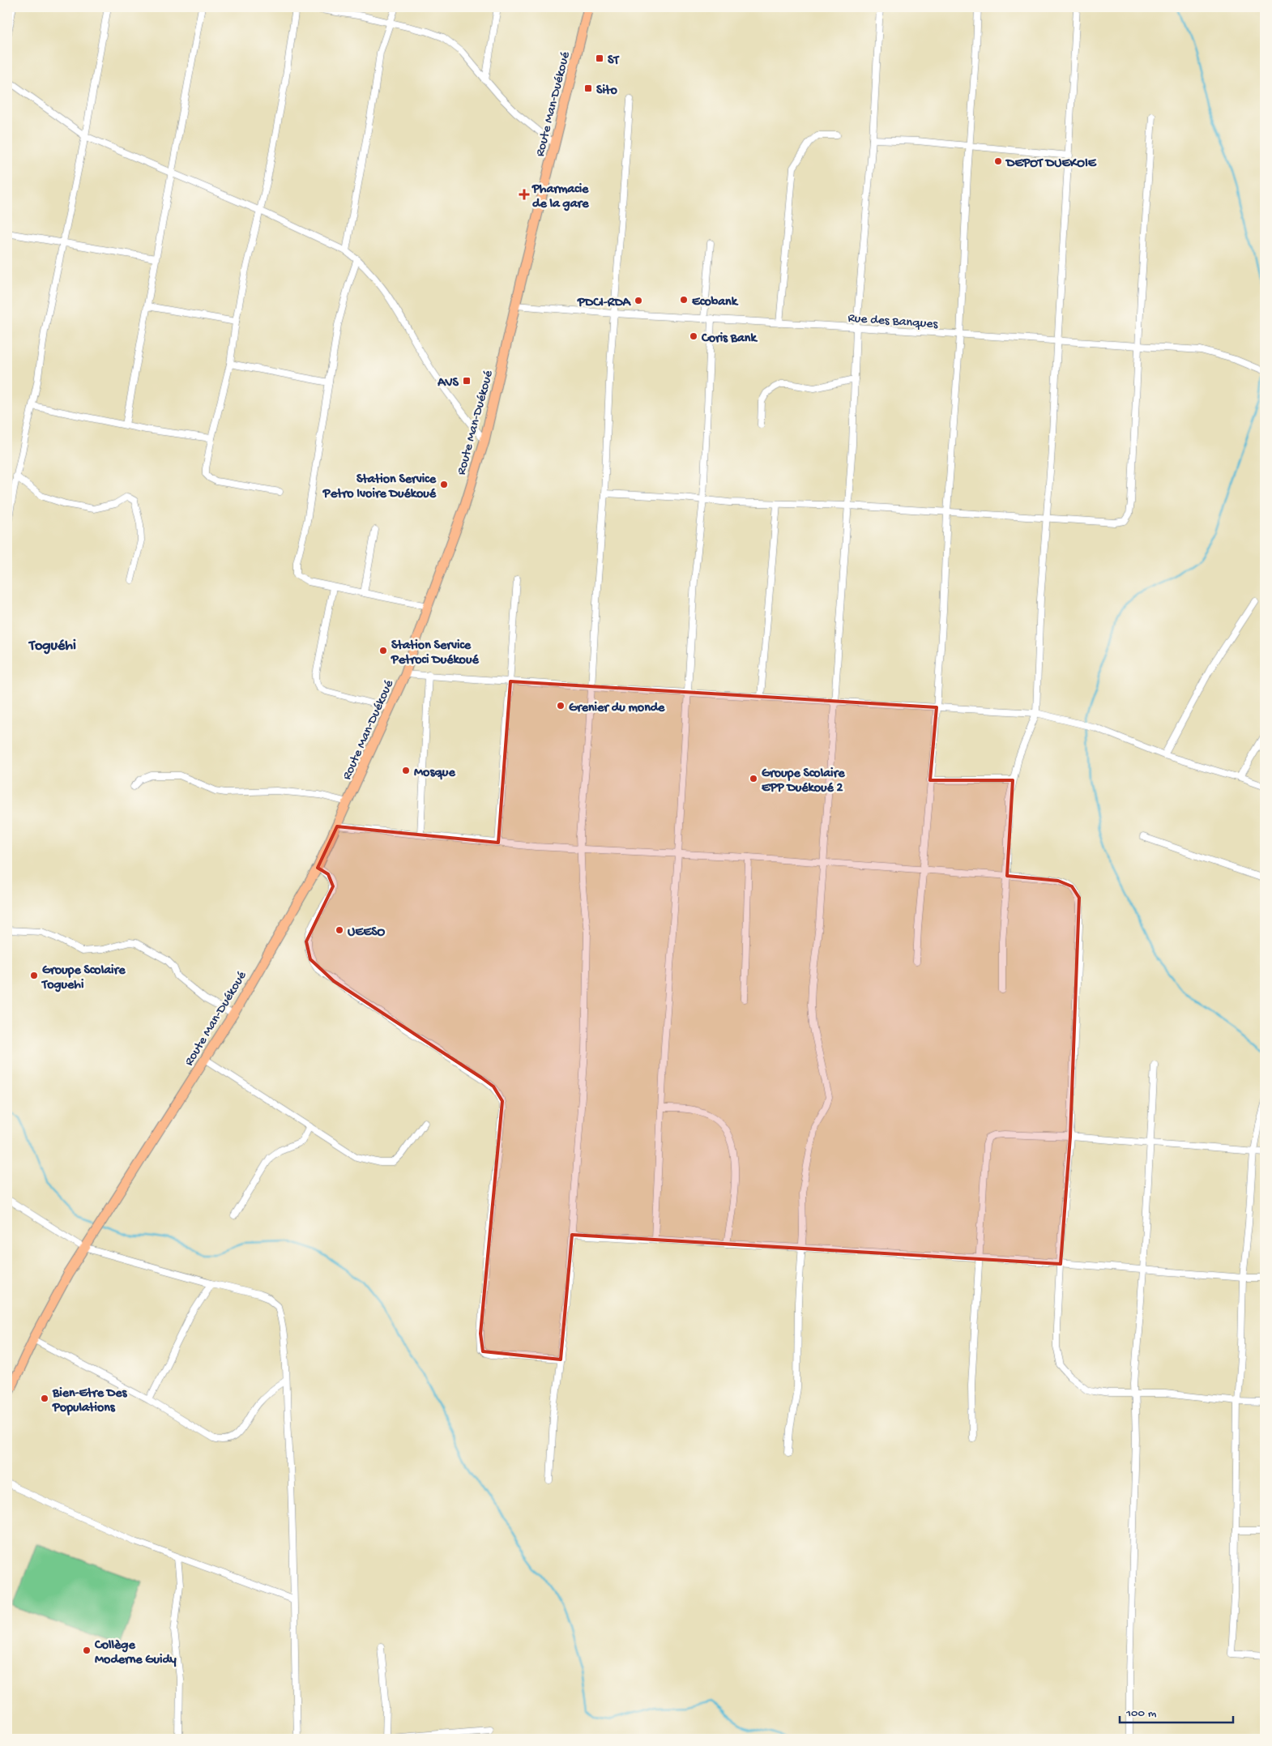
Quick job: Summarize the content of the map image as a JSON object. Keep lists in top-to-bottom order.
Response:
{
  "streets": {
    "main road": ["Route Man-Duékoué"],
    "street": ["Rue des Banques"]
  },
  "crossings": [
    ["Route Man-Duékoué", "Rue des Banques"]
  ],
  "districts": ["Toguéhi"],
  "places": {
    "transit": ["ST", "Sito", "AVS"],
    "other": [
      "DEPOT DUEKOIE",
      "Ecobank",
      "PDCI-RDA",
      "Coris Bank",
      "Station Service Petro Ivoire Duékoué",
      "Station Service Petroci Duékoué",
      "Grenier du monde",
      "Mosque",
      "Groupe Scolaire EPP Duékoué 2",
      "UEESO",
      "Groupe Scolaire Toguehi",
      "Bien-Etre Des Populations",
      "Collège Moderne Guidy"
    ],
    "health": ["Pharmacie de la gare"]
  },
  "scale_bar": "100 m"
}
